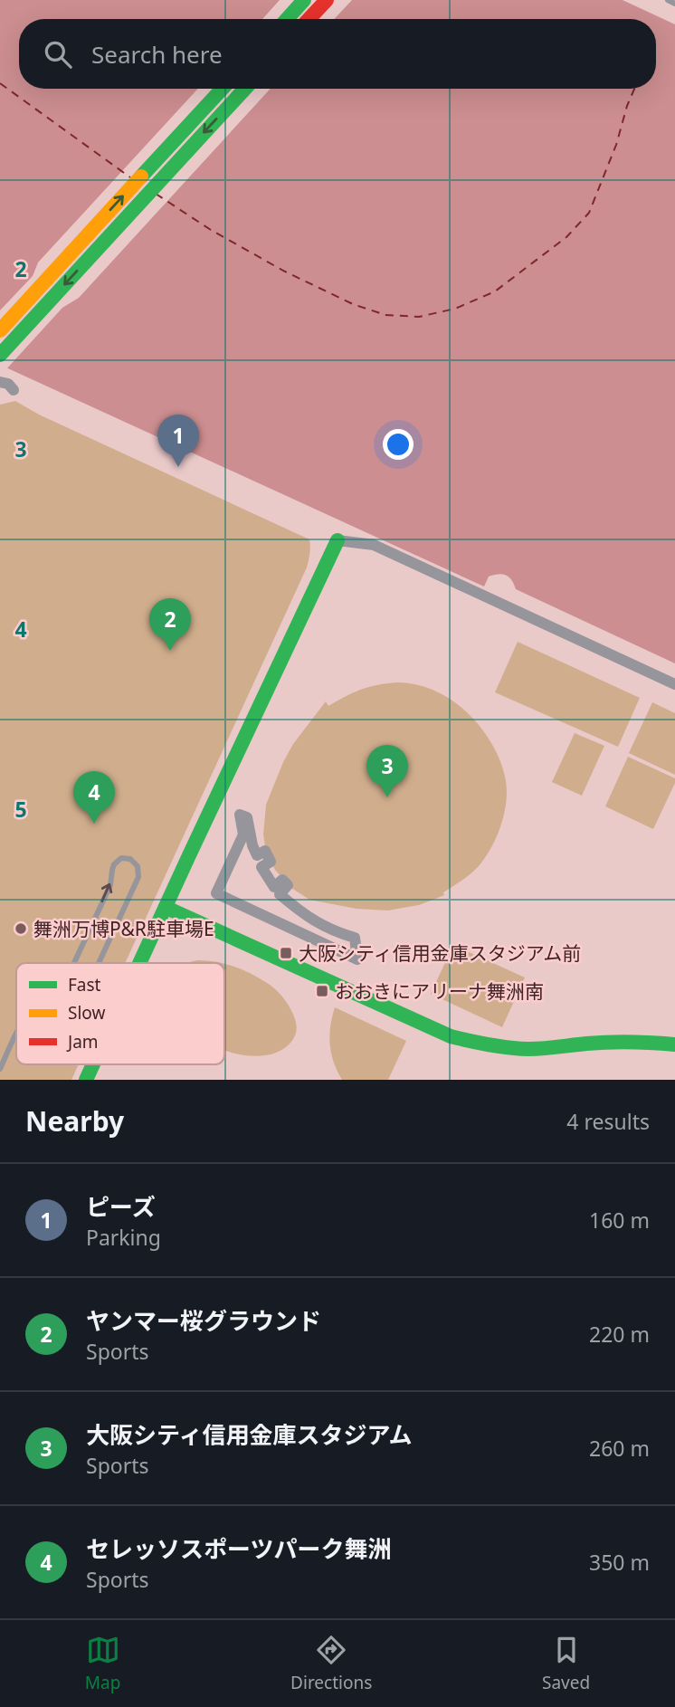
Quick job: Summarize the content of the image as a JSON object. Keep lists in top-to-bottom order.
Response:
{
  "places": {
    "other": ["舞洲万博P&R駐車場E"],
    "transit": ["大阪シティ信用金庫スタジアム前", "おおきにアリーナ舞洲南"]
  },
  "legend": ["Fast", "Slow", "Jam"],
  "page": {
    "search": "Search here",
    "pins": [
      "1",
      "2",
      "3",
      "4"
    ],
    "heading": ["Nearby", "4 results"],
    "list": [
      {
        "mark": "1",
        "name": "ピーズ",
        "note": "Parking",
        "value": "160 m"
      },
      {
        "mark": "2",
        "name": "ヤンマー桜グラウンド",
        "note": "Sports",
        "value": "220 m"
      },
      {
        "mark": "3",
        "name": "大阪シティ信用金庫スタジアム",
        "note": "Sports",
        "value": "260 m"
      },
      {
        "mark": "4",
        "name": "セレッソスポーツパーク舞洲",
        "note": "Sports",
        "value": "350 m"
      }
    ],
    "nav": ["Map", "Directions", "Saved"]
  },
  "grid": {
    "rows": [
      "2",
      "3",
      "4",
      "5"
    ]
  }
}
